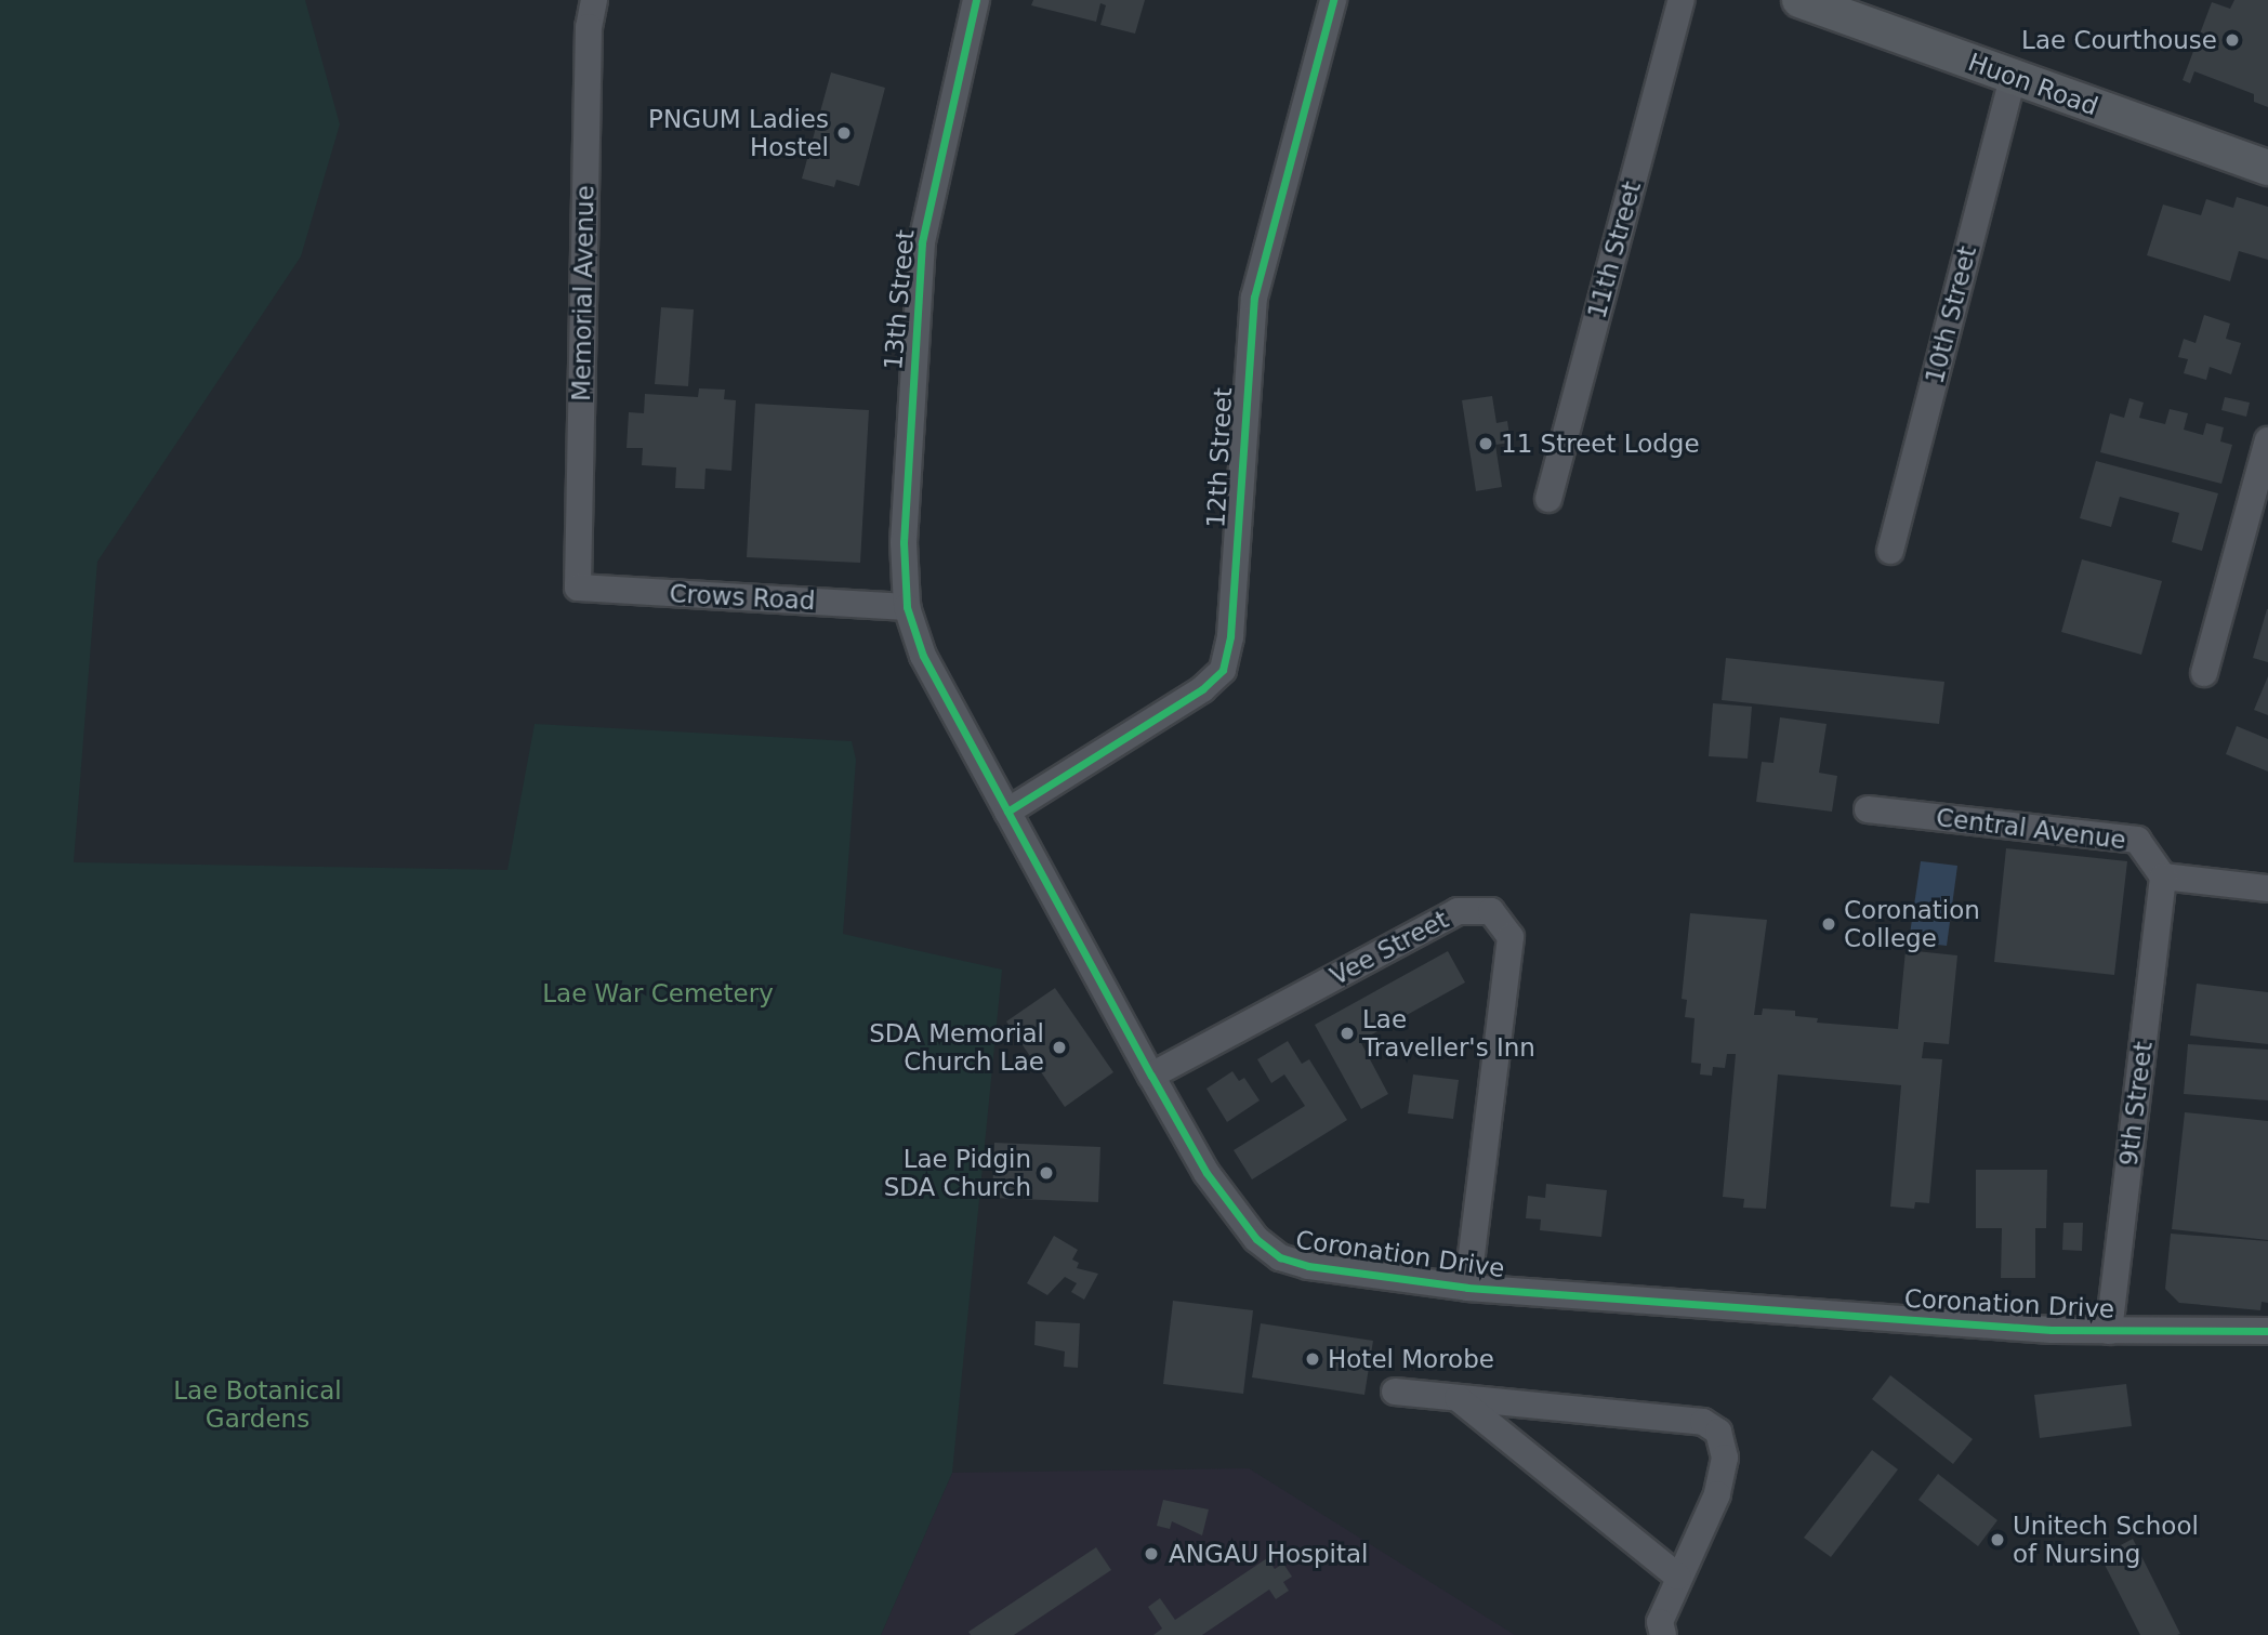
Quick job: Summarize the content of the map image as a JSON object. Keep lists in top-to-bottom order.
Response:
{
  "streets": {
    "main road": ["Huon Road"],
    "street": [
      "11th Street",
      "Memorial Avenue",
      "13th Street",
      "10th Street",
      "12th Street",
      "Crows Road",
      "Central Avenue",
      "Vee Street",
      "9th Street",
      "Coronation Drive"
    ]
  },
  "crossings": [
    ["Huon Road", "10th Street"],
    ["Memorial Avenue", "Crows Road"],
    ["13th Street", "Crows Road"],
    ["13th Street", "Coronation Drive"],
    ["12th Street", "Coronation Drive"],
    ["Crows Road", "Coronation Drive"],
    ["Central Avenue", "9th Street"],
    ["Vee Street", "Coronation Drive"],
    ["9th Street", "Coronation Drive"]
  ],
  "parks": ["Lae War Cemetery", "Lae Botanical Gardens"],
  "places": [
    "Lae Courthouse",
    "PNGUM Ladies Hostel",
    "11 Street Lodge",
    "Coronation College",
    "Lae Traveller's Inn",
    "SDA Memorial Church Lae",
    "Lae Pidgin SDA Church",
    "Hotel Morobe",
    "Unitech School of Nursing",
    "ANGAU Hospital"
  ]
}
